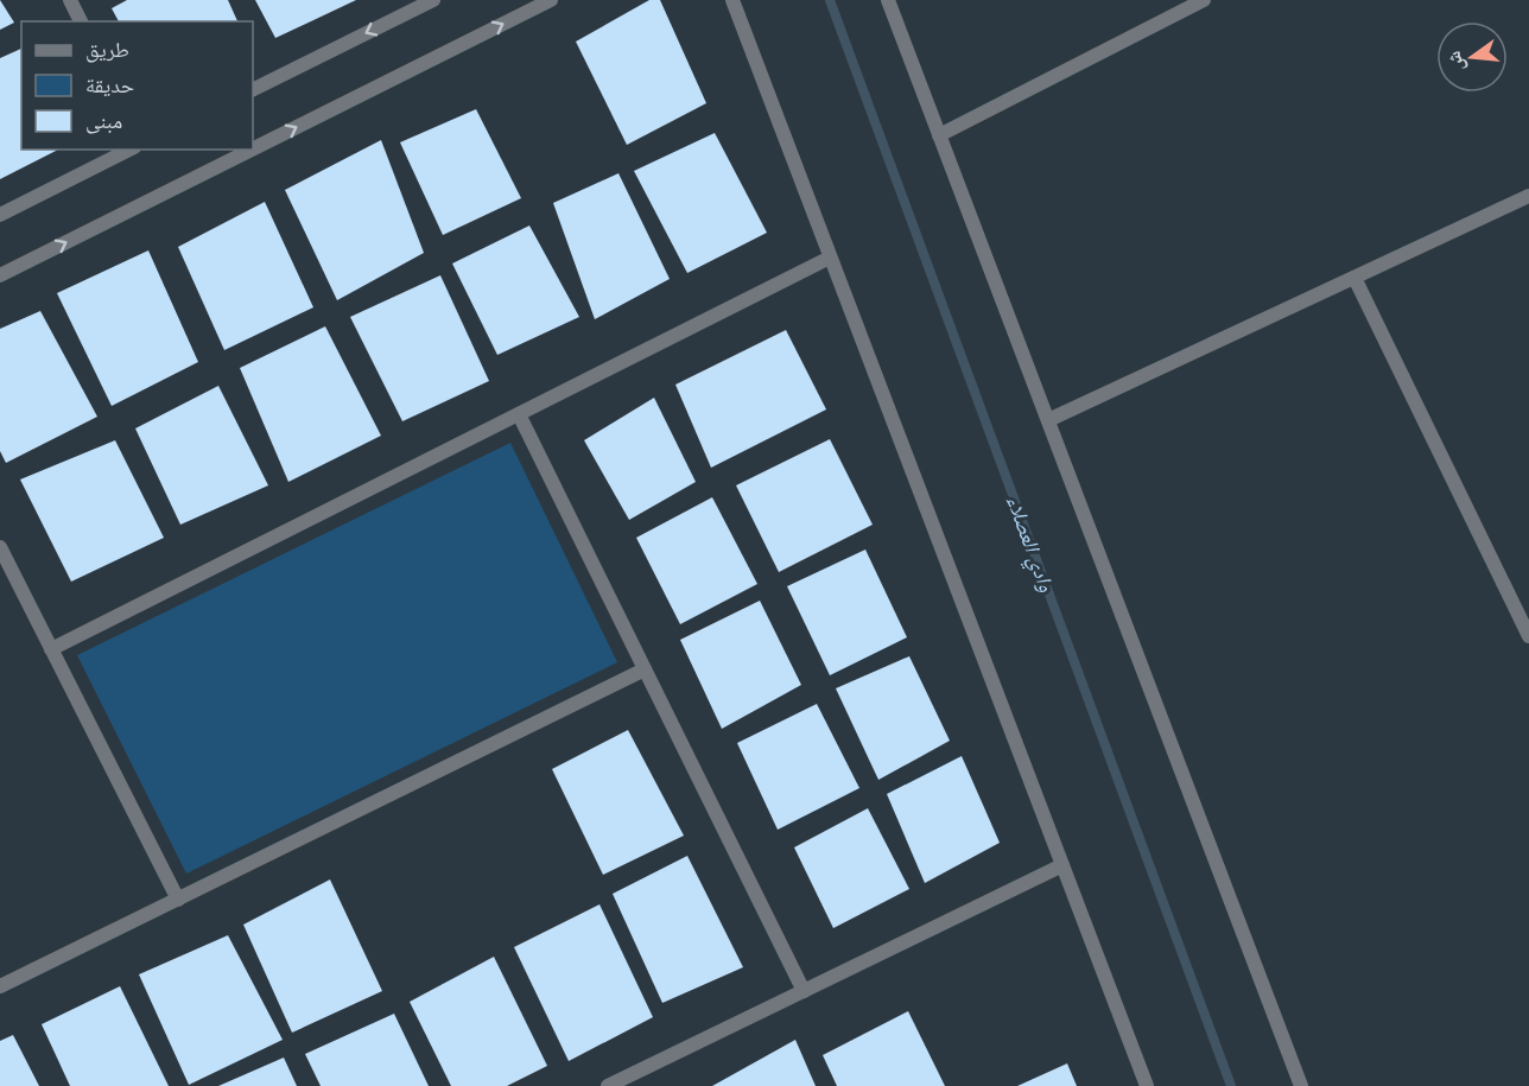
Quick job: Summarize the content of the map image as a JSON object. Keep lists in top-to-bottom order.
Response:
{
  "water": ["وادي العصلاء"],
  "legend": ["طريق", "حديقة", "مبنى"],
  "north": "left"
}
